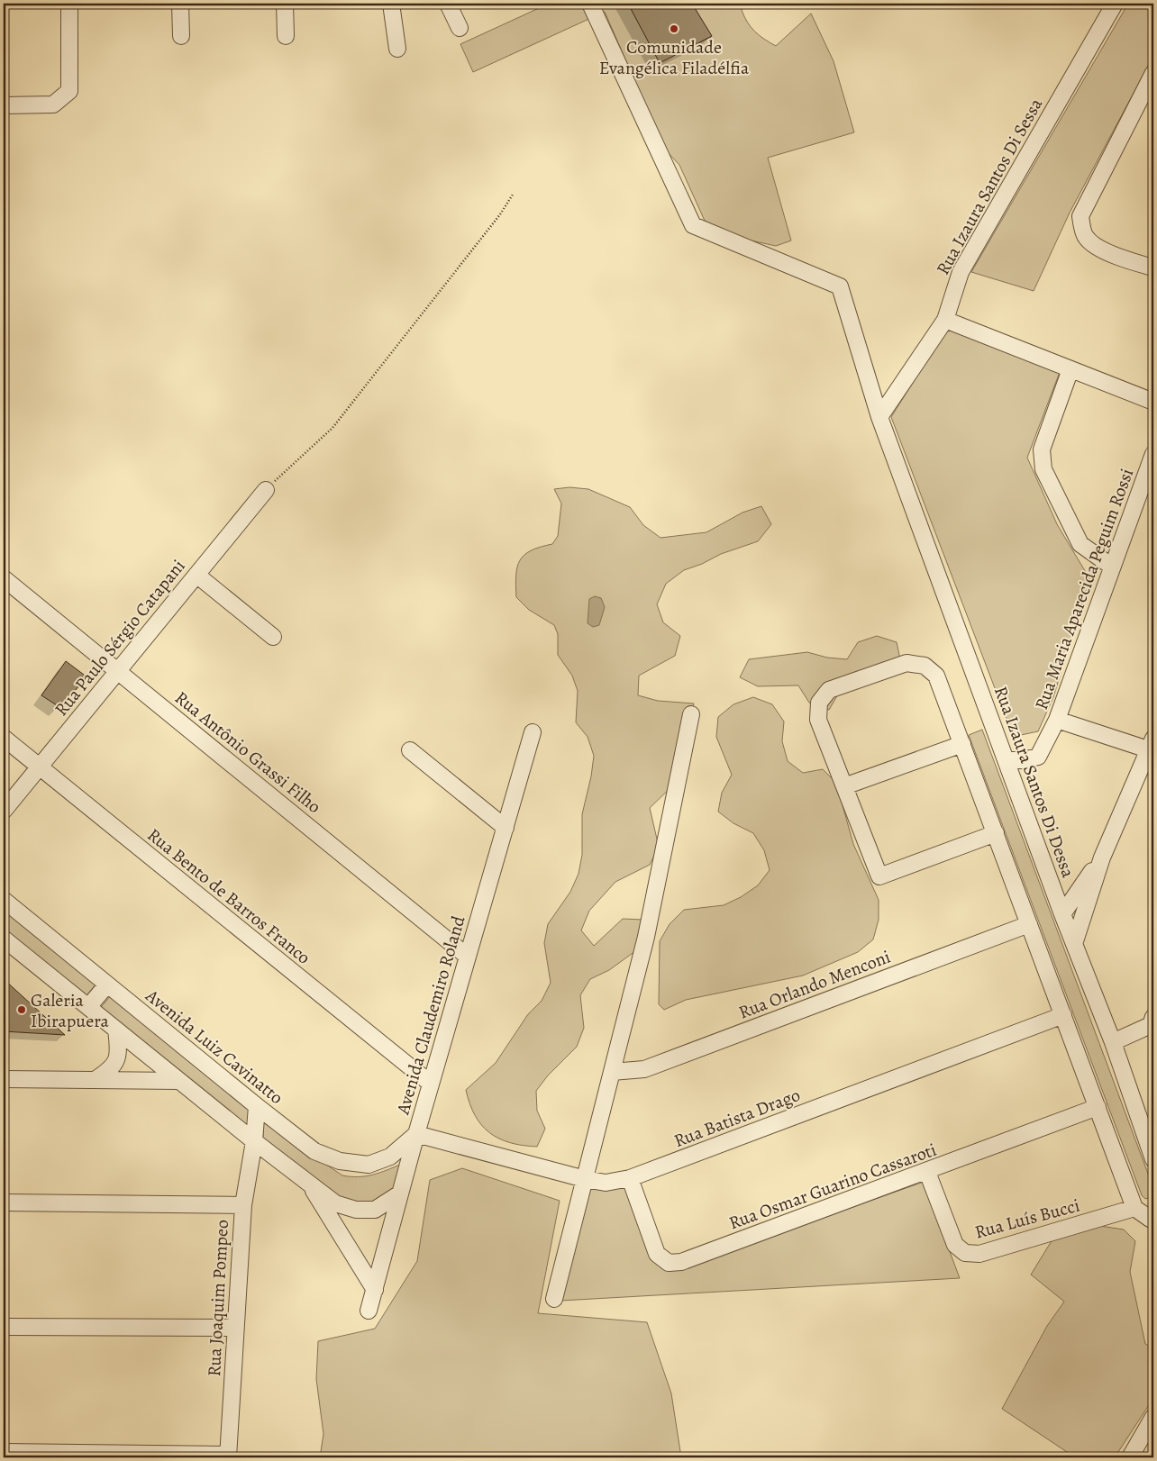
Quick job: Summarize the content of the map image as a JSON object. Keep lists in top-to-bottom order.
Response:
{
  "streets": {
    "street": [
      "Rua Izaura Santos Di Sessa",
      "Rua Maria Aparecida Peguim Rossi",
      "Rua Paulo Sérgio Catapani",
      "Rua Antônio Grassi Filho",
      "Rua Izaura Santos Di Dessa",
      "Rua Bento de Barros Franco",
      "Rua Orlando Menconi",
      "Avenida Claudemiro Roland",
      "Avenida Luiz Cavinatto",
      "Rua Batista Drago",
      "Rua Osmar Guarino Cassaroti",
      "Rua Luís Bucci",
      "Rua Joaquim Pompeo"
    ]
  },
  "crossings": [
    ["Rua Izaura Santos Di Sessa", "Rua Izaura Santos Di Dessa"],
    ["Rua Maria Aparecida Peguim Rossi", "Rua Izaura Santos Di Dessa"],
    ["Rua Paulo Sérgio Catapani", "Rua Antônio Grassi Filho"],
    ["Rua Paulo Sérgio Catapani", "Rua Bento de Barros Franco"],
    ["Rua Antônio Grassi Filho", "Avenida Claudemiro Roland"],
    ["Rua Bento de Barros Franco", "Avenida Claudemiro Roland"],
    ["Avenida Claudemiro Roland", "Avenida Luiz Cavinatto"],
    ["Avenida Claudemiro Roland", "Rua Batista Drago"],
    ["Avenida Luiz Cavinatto", "Rua Batista Drago"],
    ["Avenida Luiz Cavinatto", "Rua Joaquim Pompeo"],
    ["Rua Batista Drago", "Rua Osmar Guarino Cassaroti"],
    ["Rua Osmar Guarino Cassaroti", "Rua Luís Bucci"]
  ],
  "places": ["Comunidade Evangélica Filadélfia", "Galeria Ibirapuera"]
}
